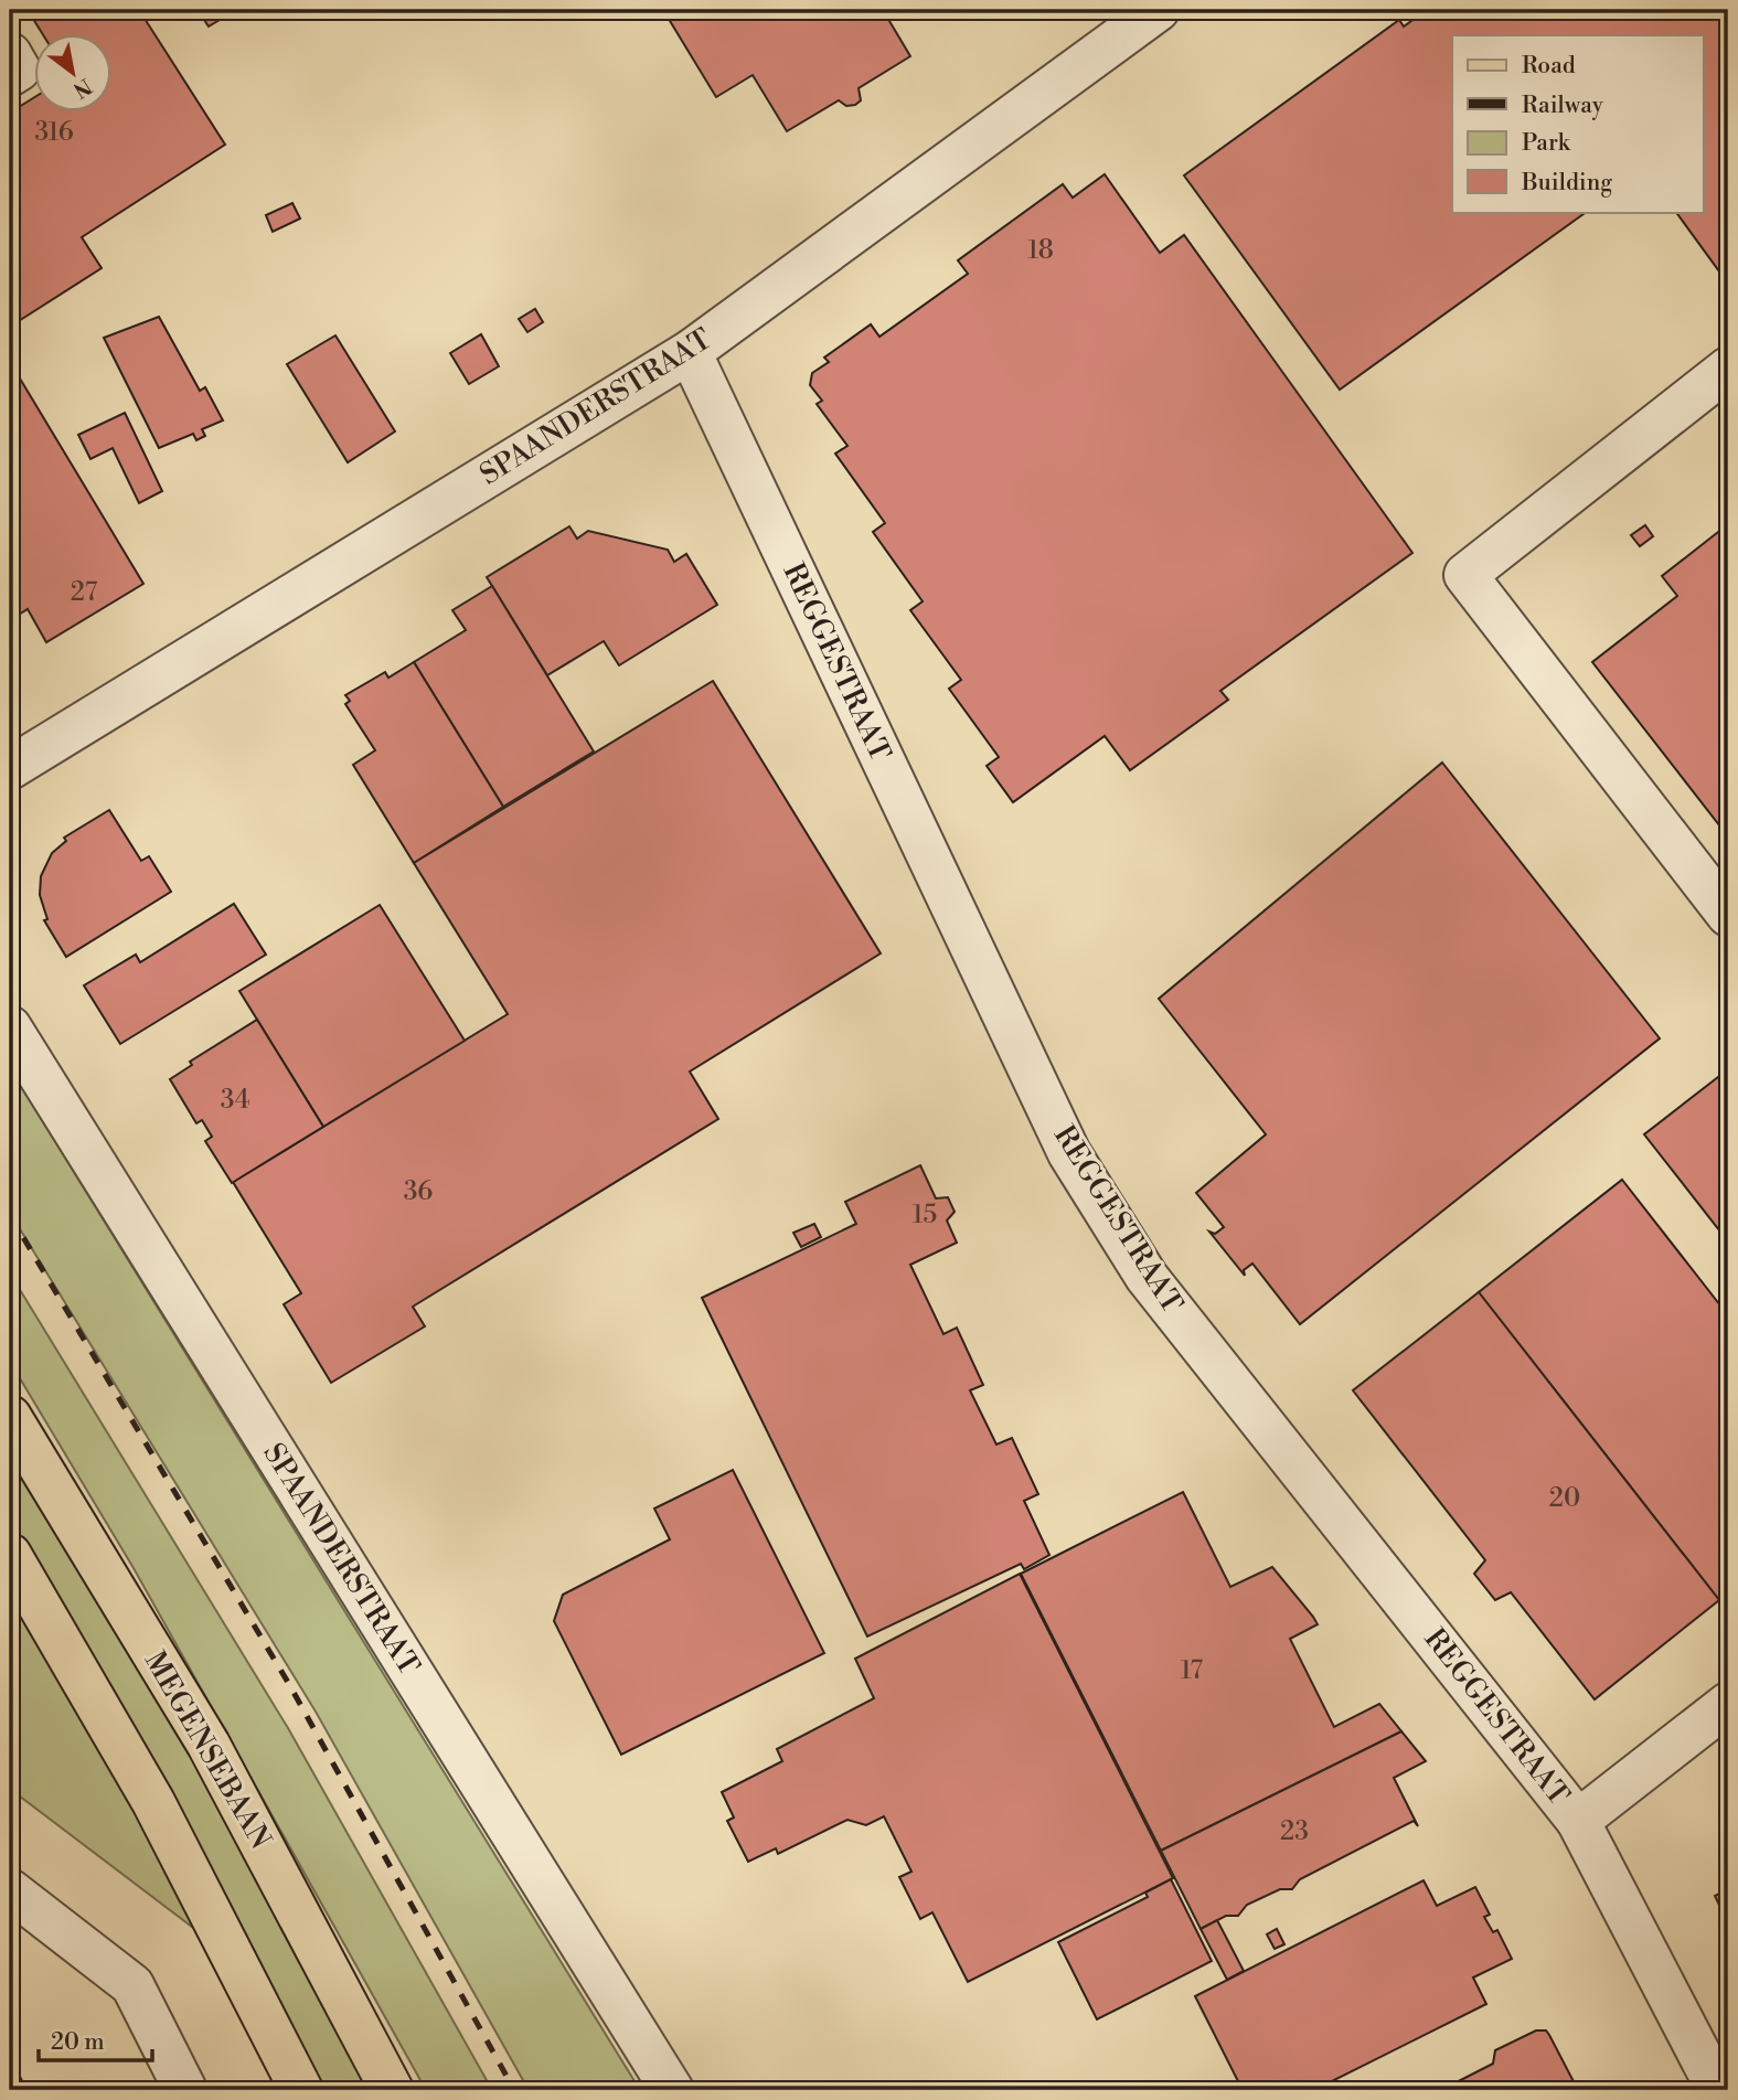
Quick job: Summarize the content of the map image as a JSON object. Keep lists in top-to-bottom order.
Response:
{
  "streets": {
    "main road": ["MEGENSEBAAN"],
    "street": ["SPAANDERSTRAAT", "REGGESTRAAT"]
  },
  "crossings": [
    ["SPAANDERSTRAAT", "REGGESTRAAT"]
  ],
  "house_numbers": [
    "316",
    "18",
    "27",
    "34",
    "36",
    "15",
    "20",
    "17",
    "23"
  ],
  "legend": [
    "Road",
    "Railway",
    "Park",
    "Building"
  ],
  "scale_bar": "20 m",
  "north": "bottom right"
}
